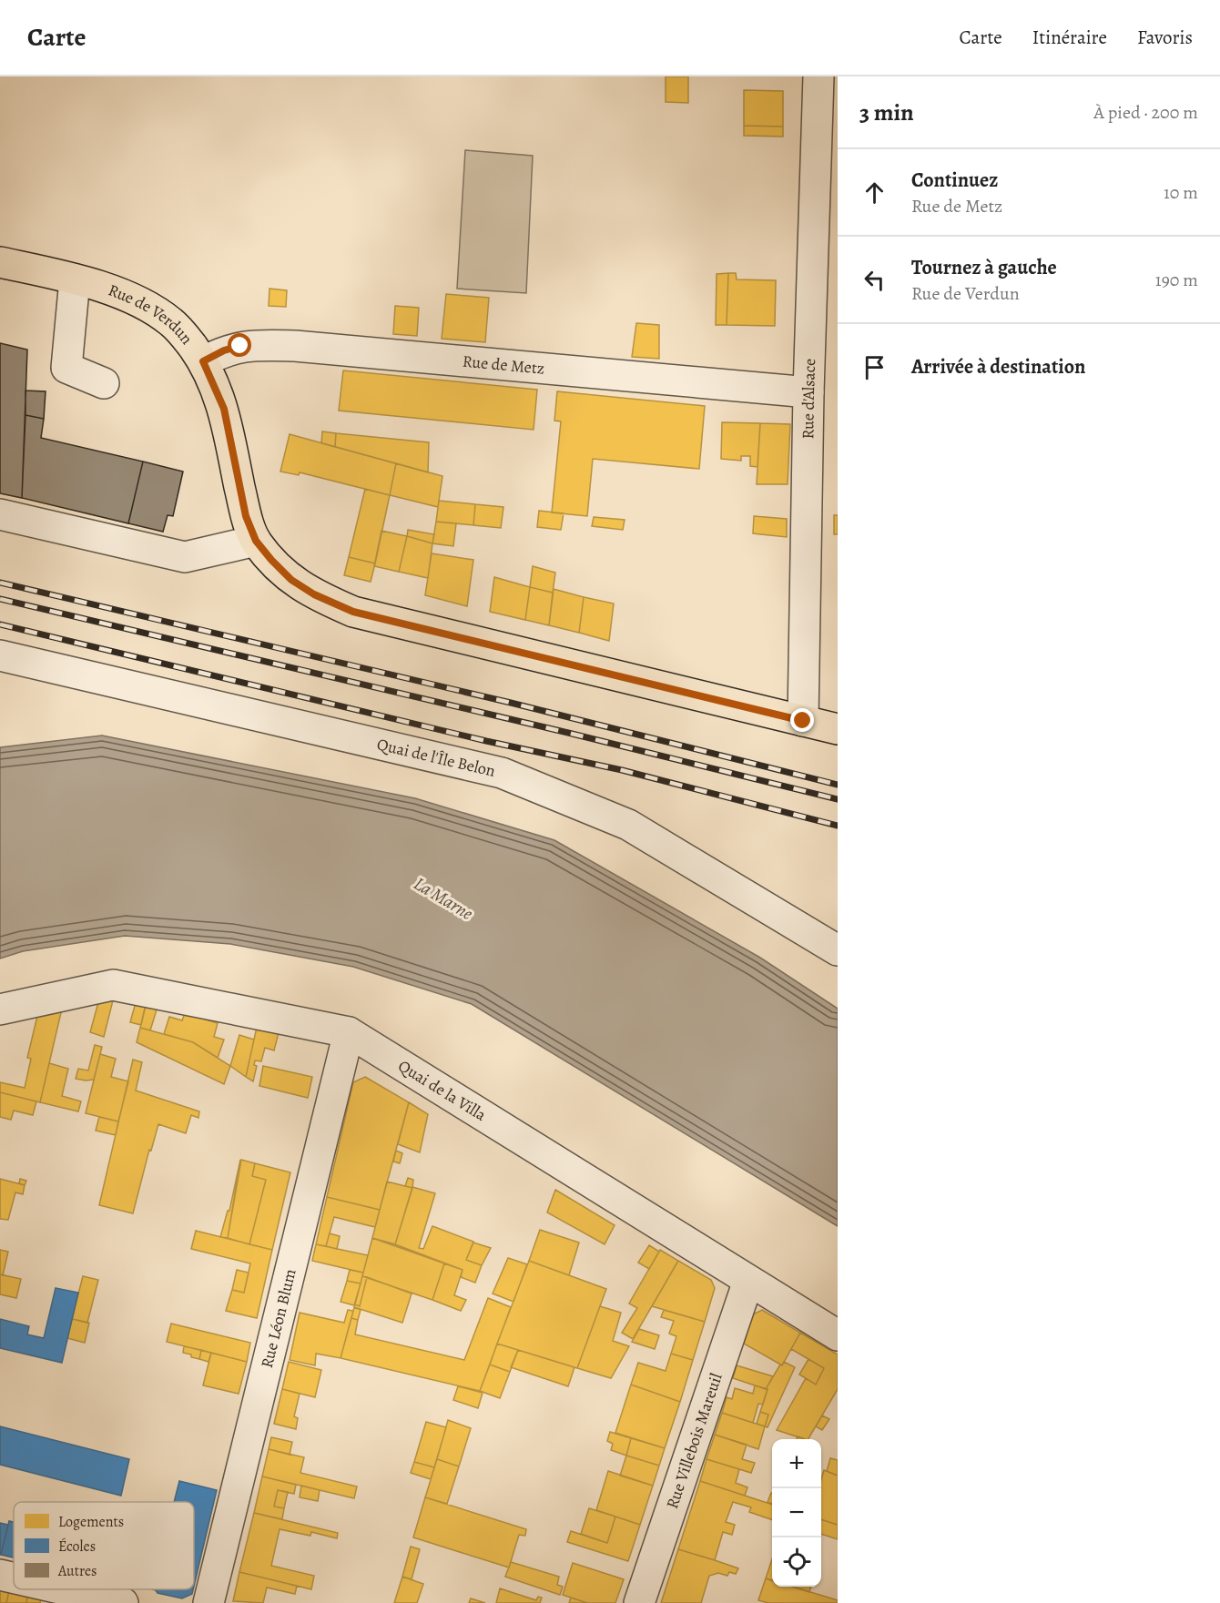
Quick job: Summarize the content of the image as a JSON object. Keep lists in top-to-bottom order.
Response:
{
  "streets": {
    "main road": ["Rue de Verdun"],
    "street": [
      "Rue de Metz",
      "Rue d'Alsace",
      "Quai de l'Île Belon",
      "Quai de la Villa",
      "Rue Léon Blum",
      "Rue Villebois Mareuil"
    ]
  },
  "crossings": [
    ["Rue de Verdun", "Rue de Metz"],
    ["Rue de Verdun", "Rue d'Alsace"],
    ["Rue de Metz", "Rue d'Alsace"],
    ["Quai de la Villa", "Rue Léon Blum"],
    ["Quai de la Villa", "Rue Villebois Mareuil"]
  ],
  "water": ["La Marne"],
  "legend": ["Logements", "Écoles", "Autres"],
  "page": {
    "header": "Carte",
    "nav": ["Carte", "Itinéraire", "Favoris"],
    "heading": ["3 min", "À pied · 200 m"],
    "list": [
      ["Continuez", "Rue de Metz", "10 m"],
      ["Tournez à gauche", "Rue de Verdun", "190 m"],
      "Arrivée à destination"
    ],
    "map_buttons": ["+", "−"]
  }
}
